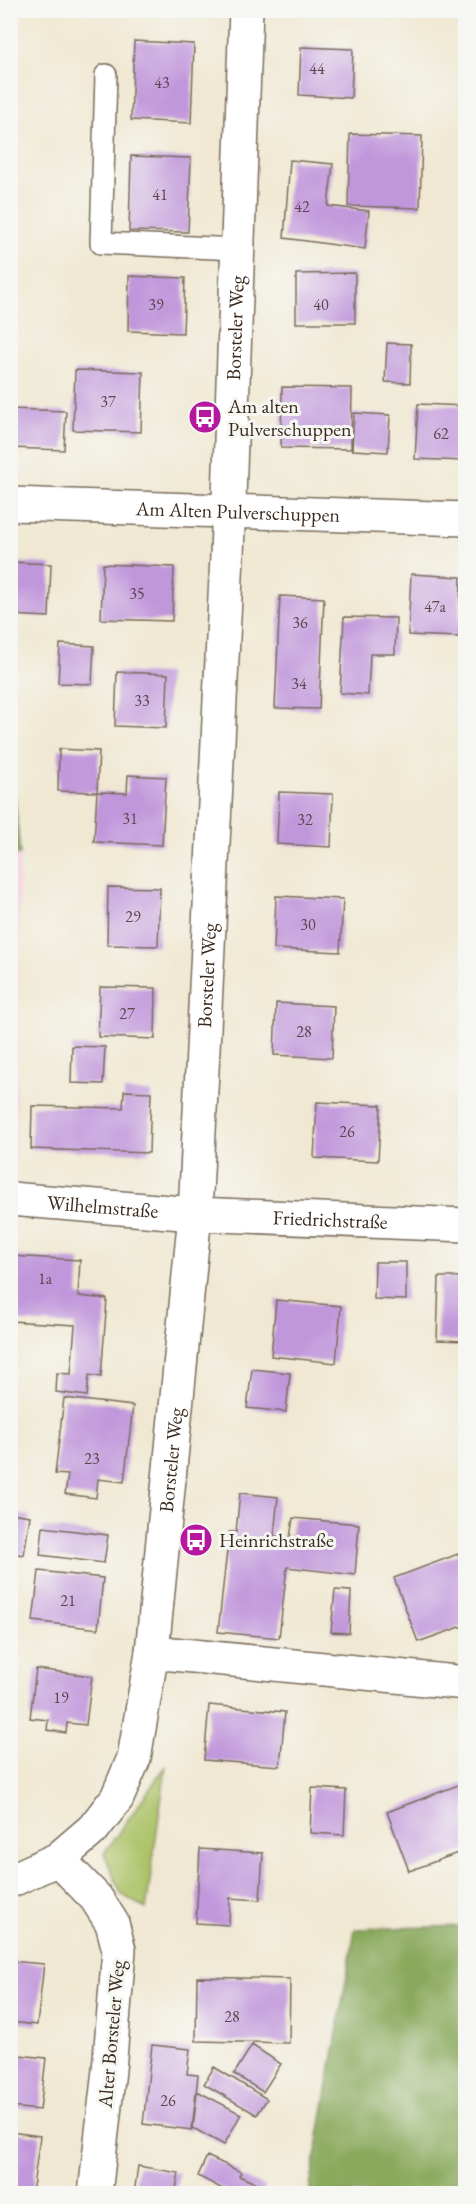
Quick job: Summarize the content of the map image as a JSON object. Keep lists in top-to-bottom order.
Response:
{
  "streets": {
    "street": [
      "Borsteler Weg",
      "Am Alten Pulverschuppen",
      "Wilhelmstraße",
      "Friedrichstraße",
      "Alter Borsteler Weg"
    ]
  },
  "crossings": [
    ["Borsteler Weg", "Am Alten Pulverschuppen"],
    ["Borsteler Weg", "Wilhelmstraße"],
    ["Borsteler Weg", "Friedrichstraße"],
    ["Borsteler Weg", "Alter Borsteler Weg"],
    ["Wilhelmstraße", "Friedrichstraße"]
  ],
  "places": {
    "bus stop": ["Am alten Pulverschuppen", "Heinrichstraße"]
  },
  "house_numbers": [
    "44",
    "43",
    "41",
    "42",
    "39",
    "40",
    "37",
    "62",
    "35",
    "47a",
    "36",
    "34",
    "33",
    "31",
    "32",
    "29",
    "30",
    "27",
    "28",
    "26",
    "1a",
    "23",
    "21",
    "19",
    "28",
    "26"
  ]
}
